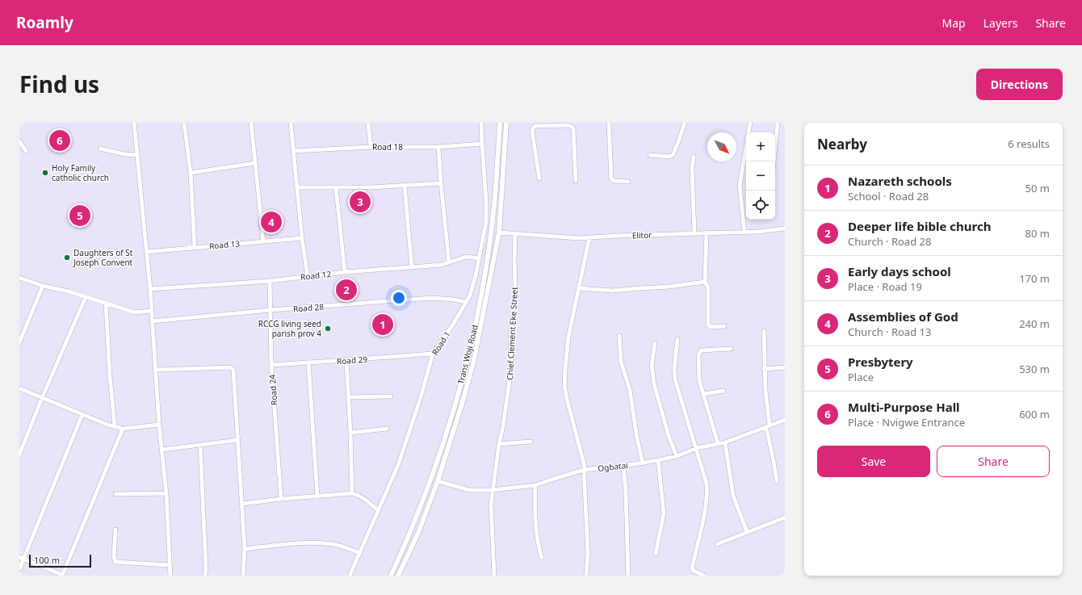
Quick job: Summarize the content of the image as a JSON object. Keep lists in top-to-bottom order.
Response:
{
  "streets": {
    "main road": ["Trans Woji Road"],
    "street": [
      "Road 18",
      "Elitor",
      "Road 13",
      "Road 12",
      "Road 28",
      "Chief Clement Eke Street",
      "Road 1",
      "Road 29",
      "Road 24",
      "Ogbatai"
    ]
  },
  "crossings": [
    ["Road 18", "Road 1"],
    ["Elitor", "Chief Clement Eke Street"],
    ["Elitor", "Trans Woji Road"],
    ["Road 12", "Road 1"],
    ["Road 12", "Road 24"],
    ["Road 28", "Road 1"],
    ["Road 28", "Road 24"],
    ["Chief Clement Eke Street", "Ogbatai"],
    ["Road 1", "Road 29"],
    ["Trans Woji Road", "Ogbatai"],
    ["Road 29", "Road 24"]
  ],
  "places": ["Holy Family catholic church", "Daughters of St Joseph Convent", "RCCG living seed parish prov 4"],
  "scale_bar": "100 m",
  "north": "bottom right",
  "page": {
    "header": "Roamly",
    "nav": ["Map", "Layers", "Share"],
    "title": "Find us",
    "buttons": [
      "Directions",
      ["Save", "Share"]
    ],
    "heading": ["Nearby", "6 results"],
    "pins": [
      "6",
      "3",
      "5",
      "4",
      "2",
      "1"
    ],
    "map_buttons": ["+", "−"],
    "list": [
      {
        "mark": "1",
        "name": "Nazareth schools",
        "note": "School · Road 28",
        "value": "50 m"
      },
      {
        "mark": "2",
        "name": "Deeper life bible church",
        "note": "Church · Road 28",
        "value": "80 m"
      },
      {
        "mark": "3",
        "name": "Early days school",
        "note": "Place · Road 19",
        "value": "170 m"
      },
      {
        "mark": "4",
        "name": "Assemblies of God",
        "note": "Church · Road 13",
        "value": "240 m"
      },
      {
        "mark": "5",
        "name": "Presbytery",
        "note": "Place",
        "value": "530 m"
      },
      {
        "mark": "6",
        "name": "Multi-Purpose Hall",
        "note": "Place · Nvigwe Entrance",
        "value": "600 m"
      }
    ],
    "scale": "100 m"
  }
}
